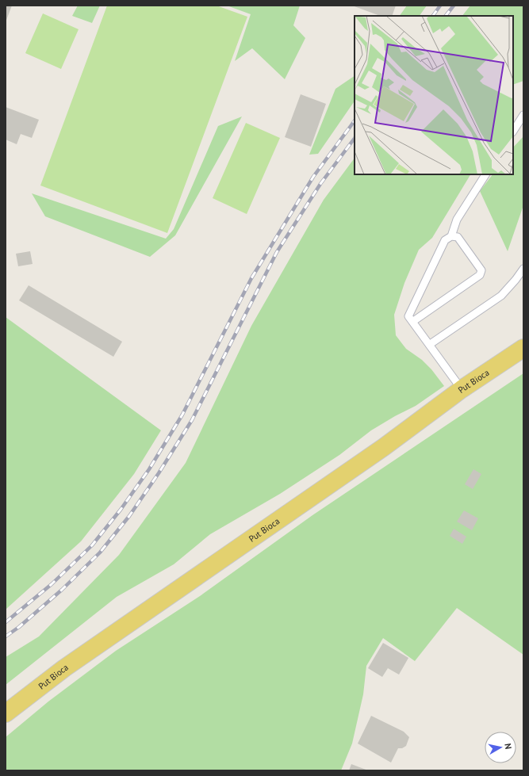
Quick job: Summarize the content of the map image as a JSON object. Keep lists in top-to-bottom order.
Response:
{
  "streets": {
    "main road": ["Put Bioca"]
  },
  "north": "right"
}
